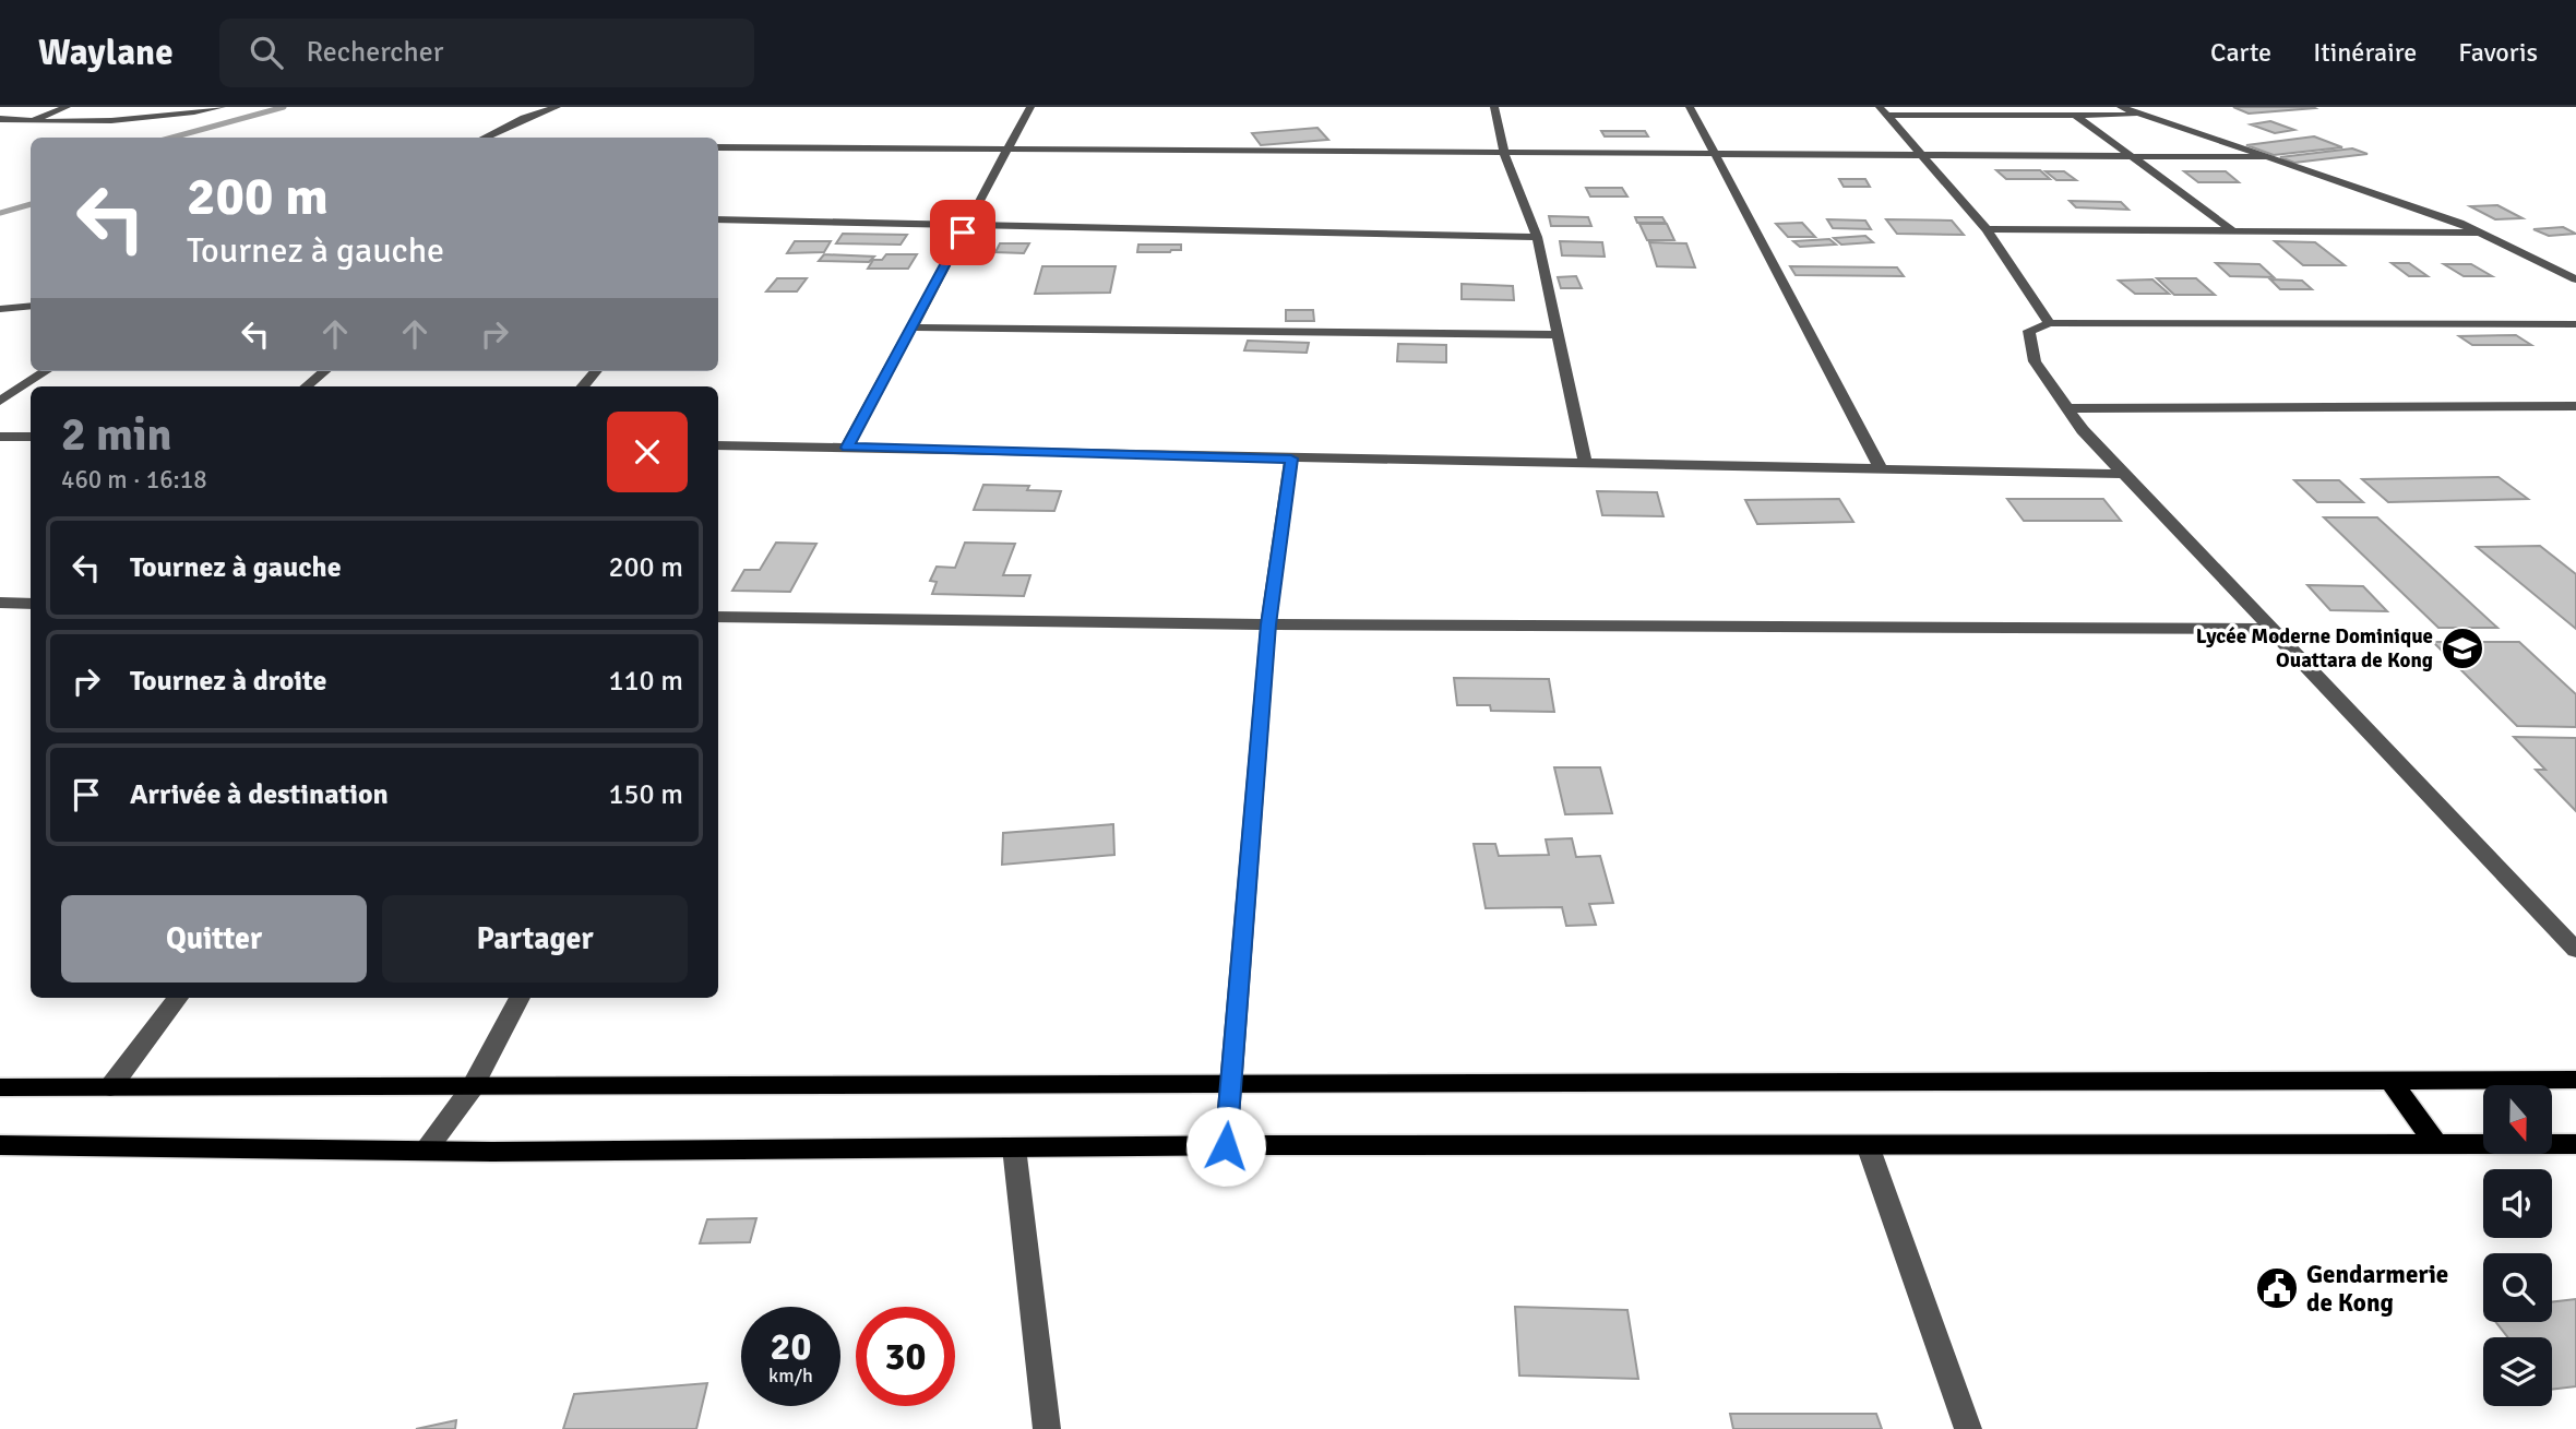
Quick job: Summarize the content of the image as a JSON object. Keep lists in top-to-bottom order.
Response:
{
  "places": {
    "school or university": ["Lycée Moderne Dominique Ouattara de Kong"],
    "public building": ["Gendarmerie de Kong"]
  },
  "north": "bottom",
  "page": {
    "header": "Waylane",
    "search": "Rechercher",
    "nav": ["Carte", "Itinéraire", "Favoris"],
    "turn": ["200 m", "Tournez à gauche"],
    "heading": ["2 min", "460 m · 16:18"],
    "list": [
      {
        "name": "Tournez à gauche",
        "value": "200 m"
      },
      {
        "name": "Tournez à droite",
        "value": "110 m"
      },
      {
        "name": "Arrivée à destination",
        "value": "150 m"
      }
    ],
    "buttons": ["Quitter", "Partager"],
    "speed": "20 km/h",
    "limit": "30"
  }
}
